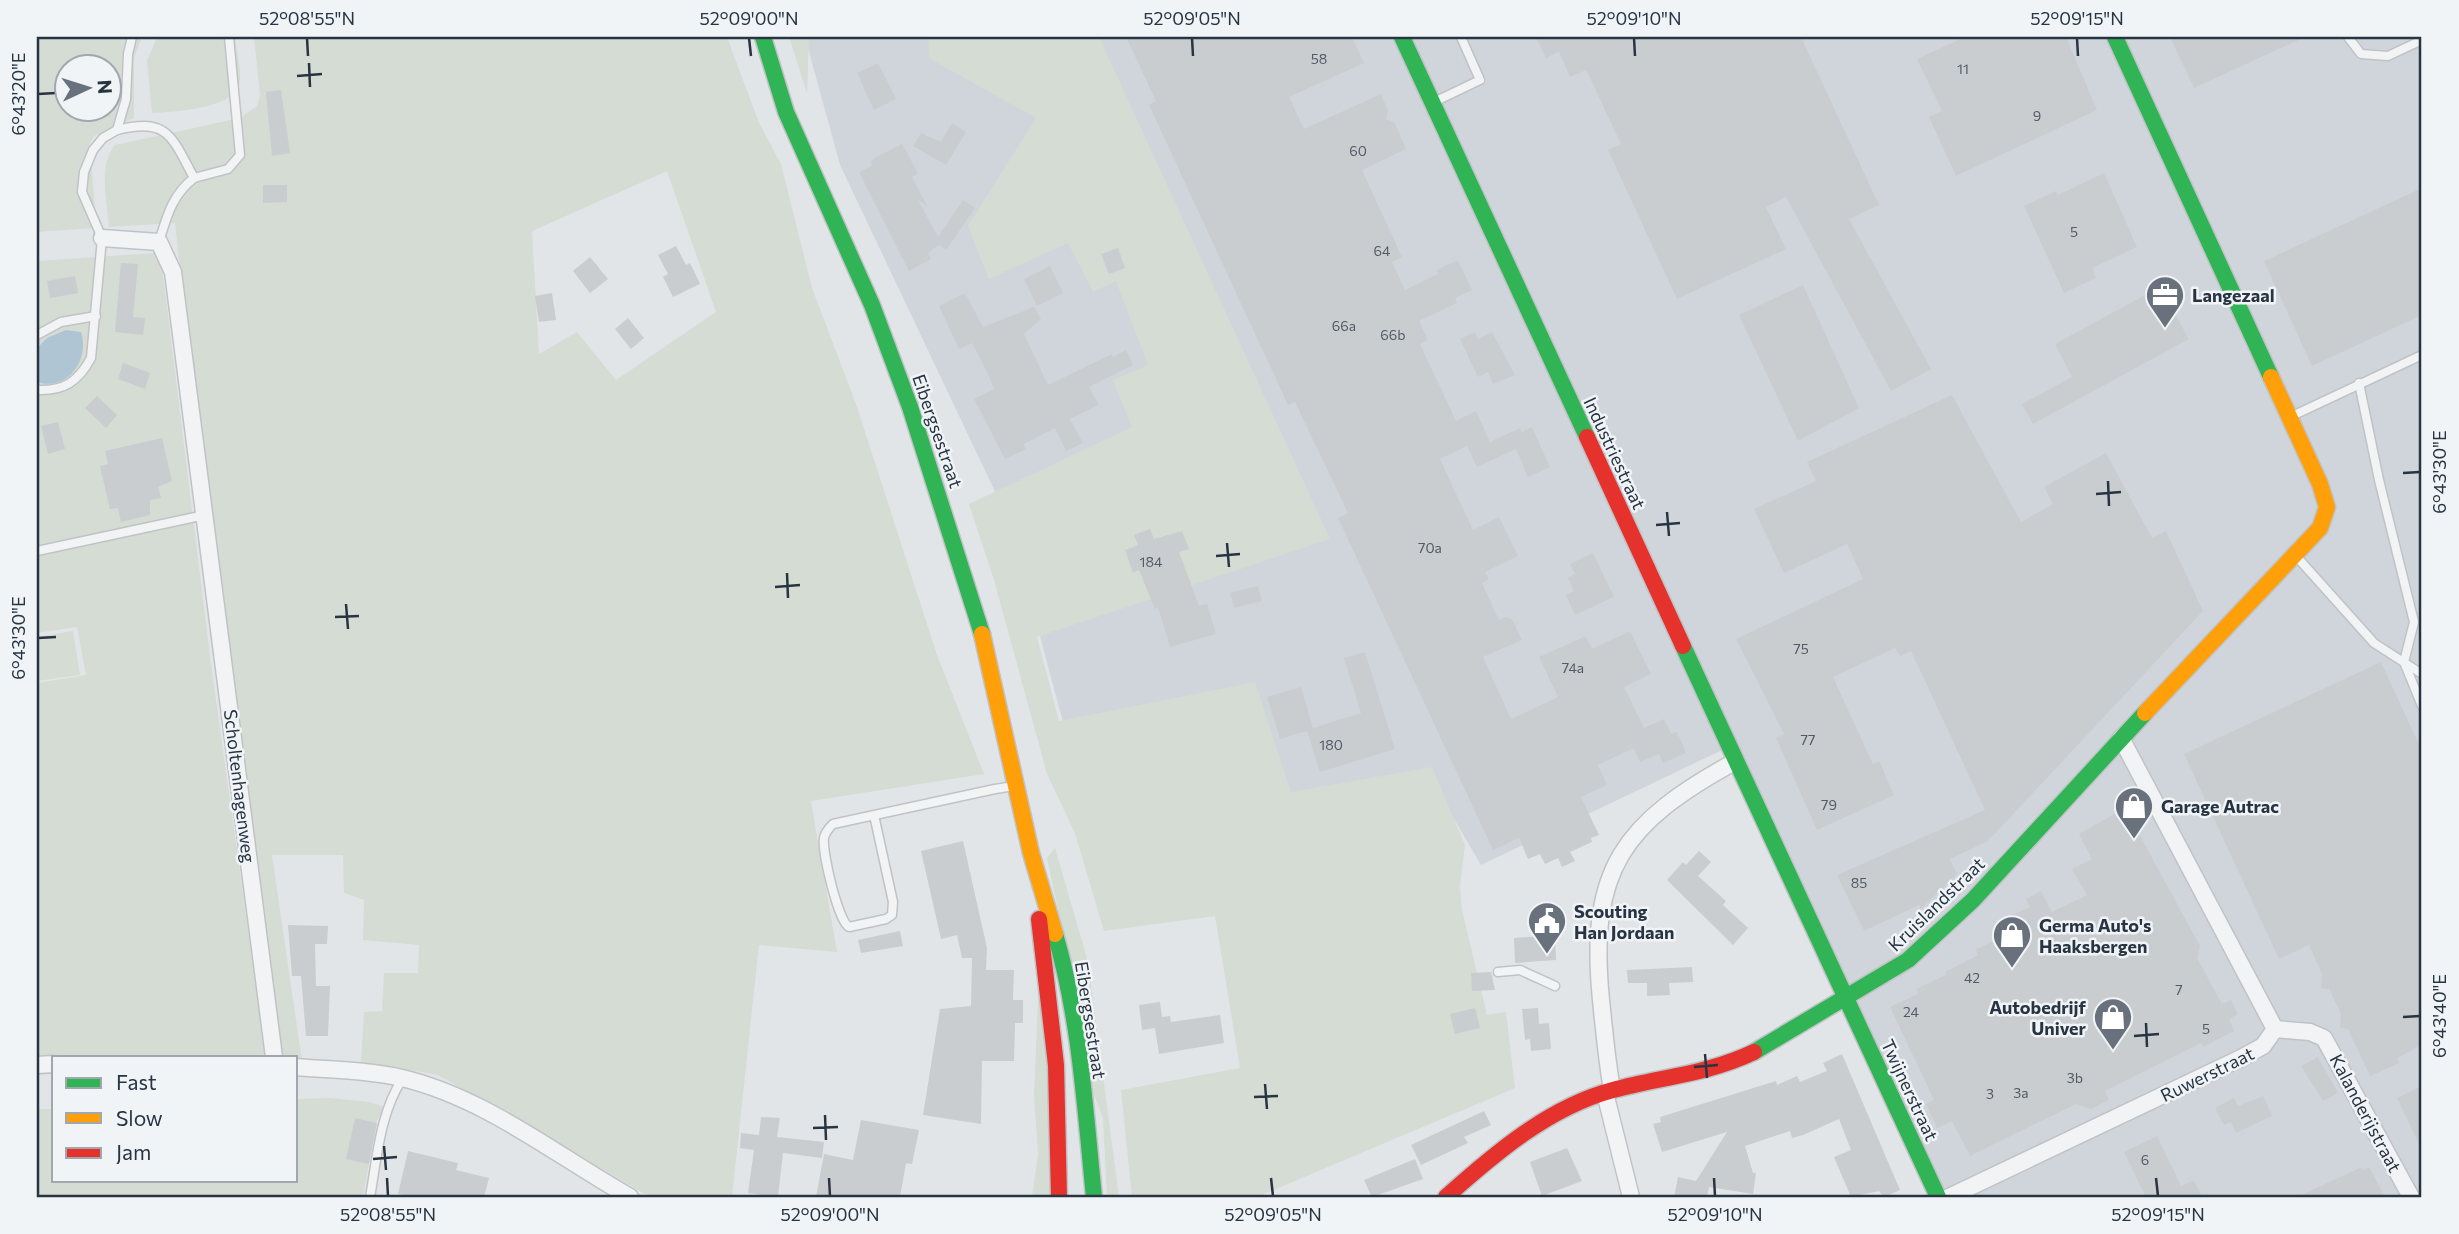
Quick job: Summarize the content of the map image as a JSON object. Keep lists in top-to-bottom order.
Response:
{
  "streets": {
    "street": [
      "Eibergsestraat",
      "Industriestraat",
      "Scholtenhagenweg",
      "Kruislandstraat",
      "Ruwerstraat",
      "Twijnerstraat",
      "Kalanderijstraat"
    ]
  },
  "crossings": [
    ["Industriestraat", "Kruislandstraat"],
    ["Industriestraat", "Twijnerstraat"],
    ["Kruislandstraat", "Twijnerstraat"],
    ["Ruwerstraat", "Kalanderijstraat"]
  ],
  "places": {
    "office": ["Langezaal"],
    "shop": ["Garage Autrac", "Germa Auto's Haaksbergen", "Autobedrijf Univer"],
    "public building": ["Scouting Han Jordaan"]
  },
  "house_numbers": [
    "58",
    "11",
    "9",
    "60",
    "5",
    "64",
    "66a",
    "66b",
    "70a",
    "184",
    "75",
    "74a",
    "77",
    "180",
    "79",
    "85",
    "42",
    "7",
    "24",
    "5",
    "3b",
    "3a",
    "3",
    "6"
  ],
  "legend": ["Fast", "Slow", "Jam"],
  "north": "right",
  "coordinates": [
    "52°08'55\"N",
    "52°09'00\"N",
    "52°09'05\"N",
    "52°09'10\"N",
    "52°09'15\"N",
    "6°43'20\"E",
    "6°43'30\"E",
    "6°43'40\"E"
  ]
}
